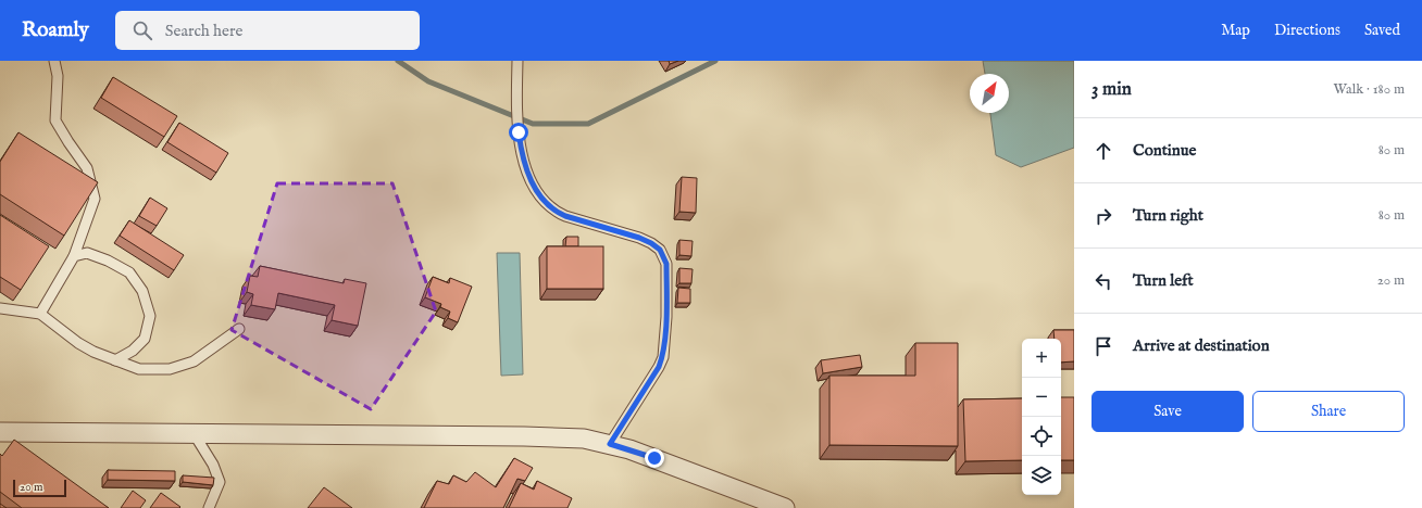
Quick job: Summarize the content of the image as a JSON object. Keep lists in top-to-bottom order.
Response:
{
  "scale_bar": "20 m",
  "north": "top right",
  "page": {
    "header": "Roamly",
    "search": "Search here",
    "nav": ["Map", "Directions", "Saved"],
    "heading": ["3 min", "Walk · 180 m"],
    "list": [
      ["Continue", "80 m"],
      ["Turn right", "80 m"],
      ["Turn left", "20 m"],
      "Arrive at destination"
    ],
    "map_buttons": ["+", "−"],
    "buttons": ["Save", "Share"],
    "scale": "20 m"
  }
}
